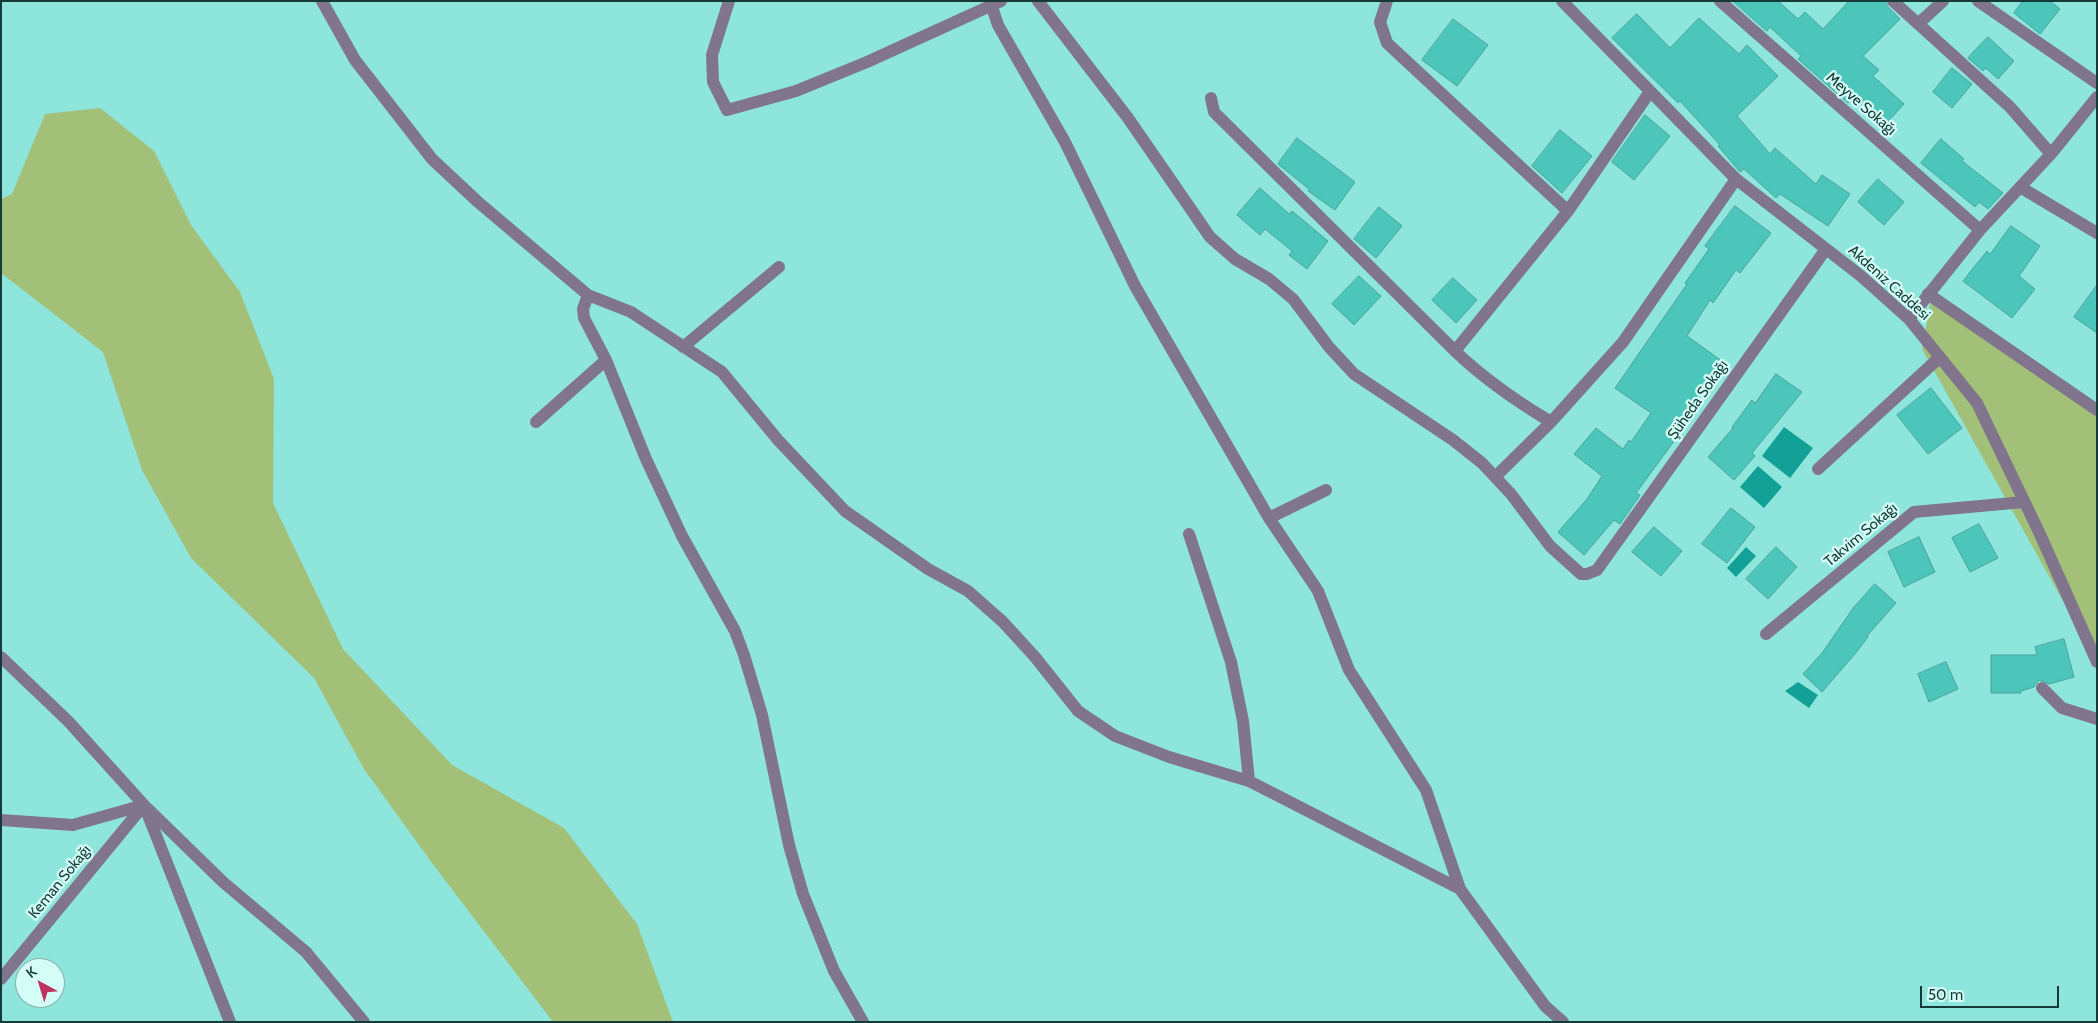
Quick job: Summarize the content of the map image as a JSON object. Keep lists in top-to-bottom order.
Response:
{
  "streets": {
    "street": [
      "Meyve Sokağı",
      "Akdeniz Caddesi",
      "Şüheda Sokağı",
      "Takvim Sokağı",
      "Keman Sokağı"
    ]
  },
  "crossings": [
    ["Akdeniz Caddesi", "Şüheda Sokağı"],
    ["Akdeniz Caddesi", "Takvim Sokağı"]
  ],
  "scale_bar": "50 m",
  "north": "top left"
}
